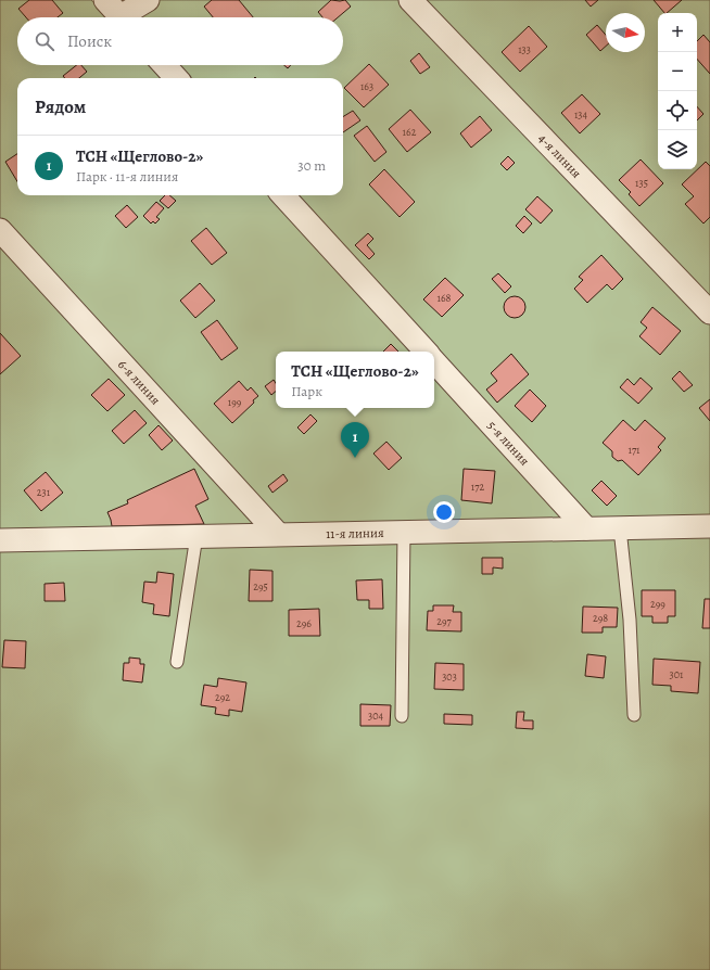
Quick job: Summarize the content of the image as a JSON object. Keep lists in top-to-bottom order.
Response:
{
  "streets": {
    "street": [
      "4-я линия",
      "6-я линия",
      "5-я линия",
      "11-я линия"
    ]
  },
  "crossings": [
    ["6-я линия", "11-я линия"],
    ["5-я линия", "11-я линия"]
  ],
  "house_numbers": [
    "133",
    "163",
    "134",
    "162",
    "135",
    "168",
    "199",
    "171",
    "172",
    "231",
    "295",
    "299",
    "298",
    "297",
    "296",
    "301",
    "303",
    "292",
    "304"
  ],
  "north": "right",
  "page": {
    "map_buttons": ["+", "−"],
    "search": "Поиск",
    "heading": "Рядом",
    "list": [
      {
        "mark": "1",
        "name": "ТСН «Щеглово-2»",
        "note": "Парк · 11-я линия",
        "value": "30 m"
      }
    ],
    "popup": ["ТСН «Щеглово-2»", "Парк"],
    "pins": "1"
  }
}
